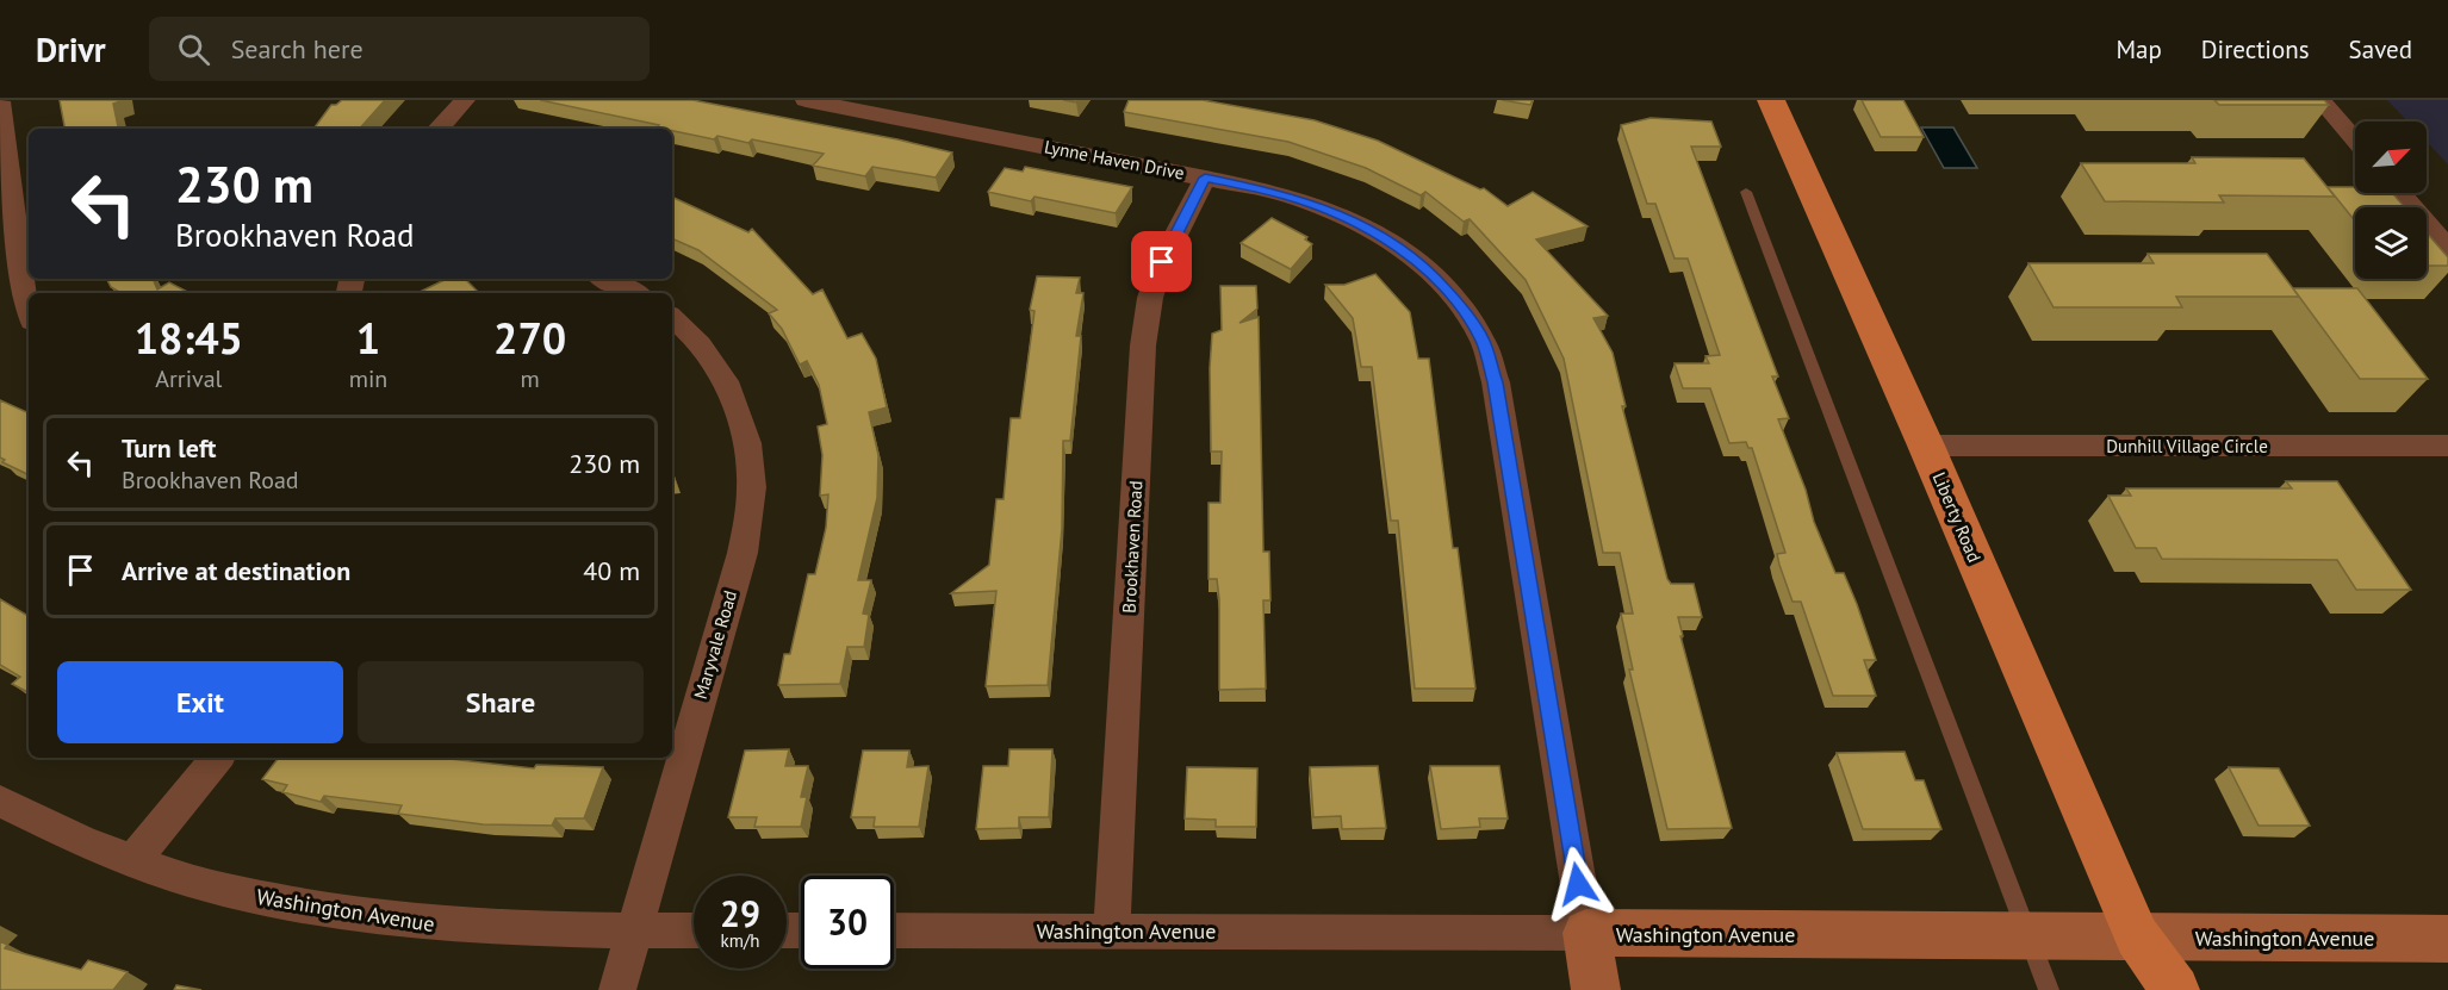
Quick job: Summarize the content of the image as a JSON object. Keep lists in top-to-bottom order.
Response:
{
  "streets": {
    "main road": ["Lynne Haven Drive", "Liberty Road", "Washington Avenue"],
    "street": ["Dunhill Village Circle", "Brookhaven Road", "Maryvale Road"]
  },
  "crossings": [
    ["Lynne Haven Drive", "Brookhaven Road"],
    ["Lynne Haven Drive", "Washington Avenue"],
    ["Dunhill Village Circle", "Liberty Road"],
    ["Liberty Road", "Washington Avenue"],
    ["Brookhaven Road", "Washington Avenue"],
    ["Maryvale Road", "Washington Avenue"]
  ],
  "north": "top right",
  "page": {
    "header": "Drivr",
    "search": "Search here",
    "nav": ["Map", "Directions", "Saved"],
    "turn": ["230 m", "Brookhaven Road"],
    "eta": [
      "18:45",
      "Arrival",
      "1",
      "min",
      "270",
      "m"
    ],
    "list": [
      {
        "name": "Turn left",
        "note": "Brookhaven Road",
        "value": "230 m"
      },
      {
        "name": "Arrive at destination",
        "value": "40 m"
      }
    ],
    "buttons": ["Exit", "Share"],
    "speed": "29 km/h",
    "limit": "30"
  }
}
